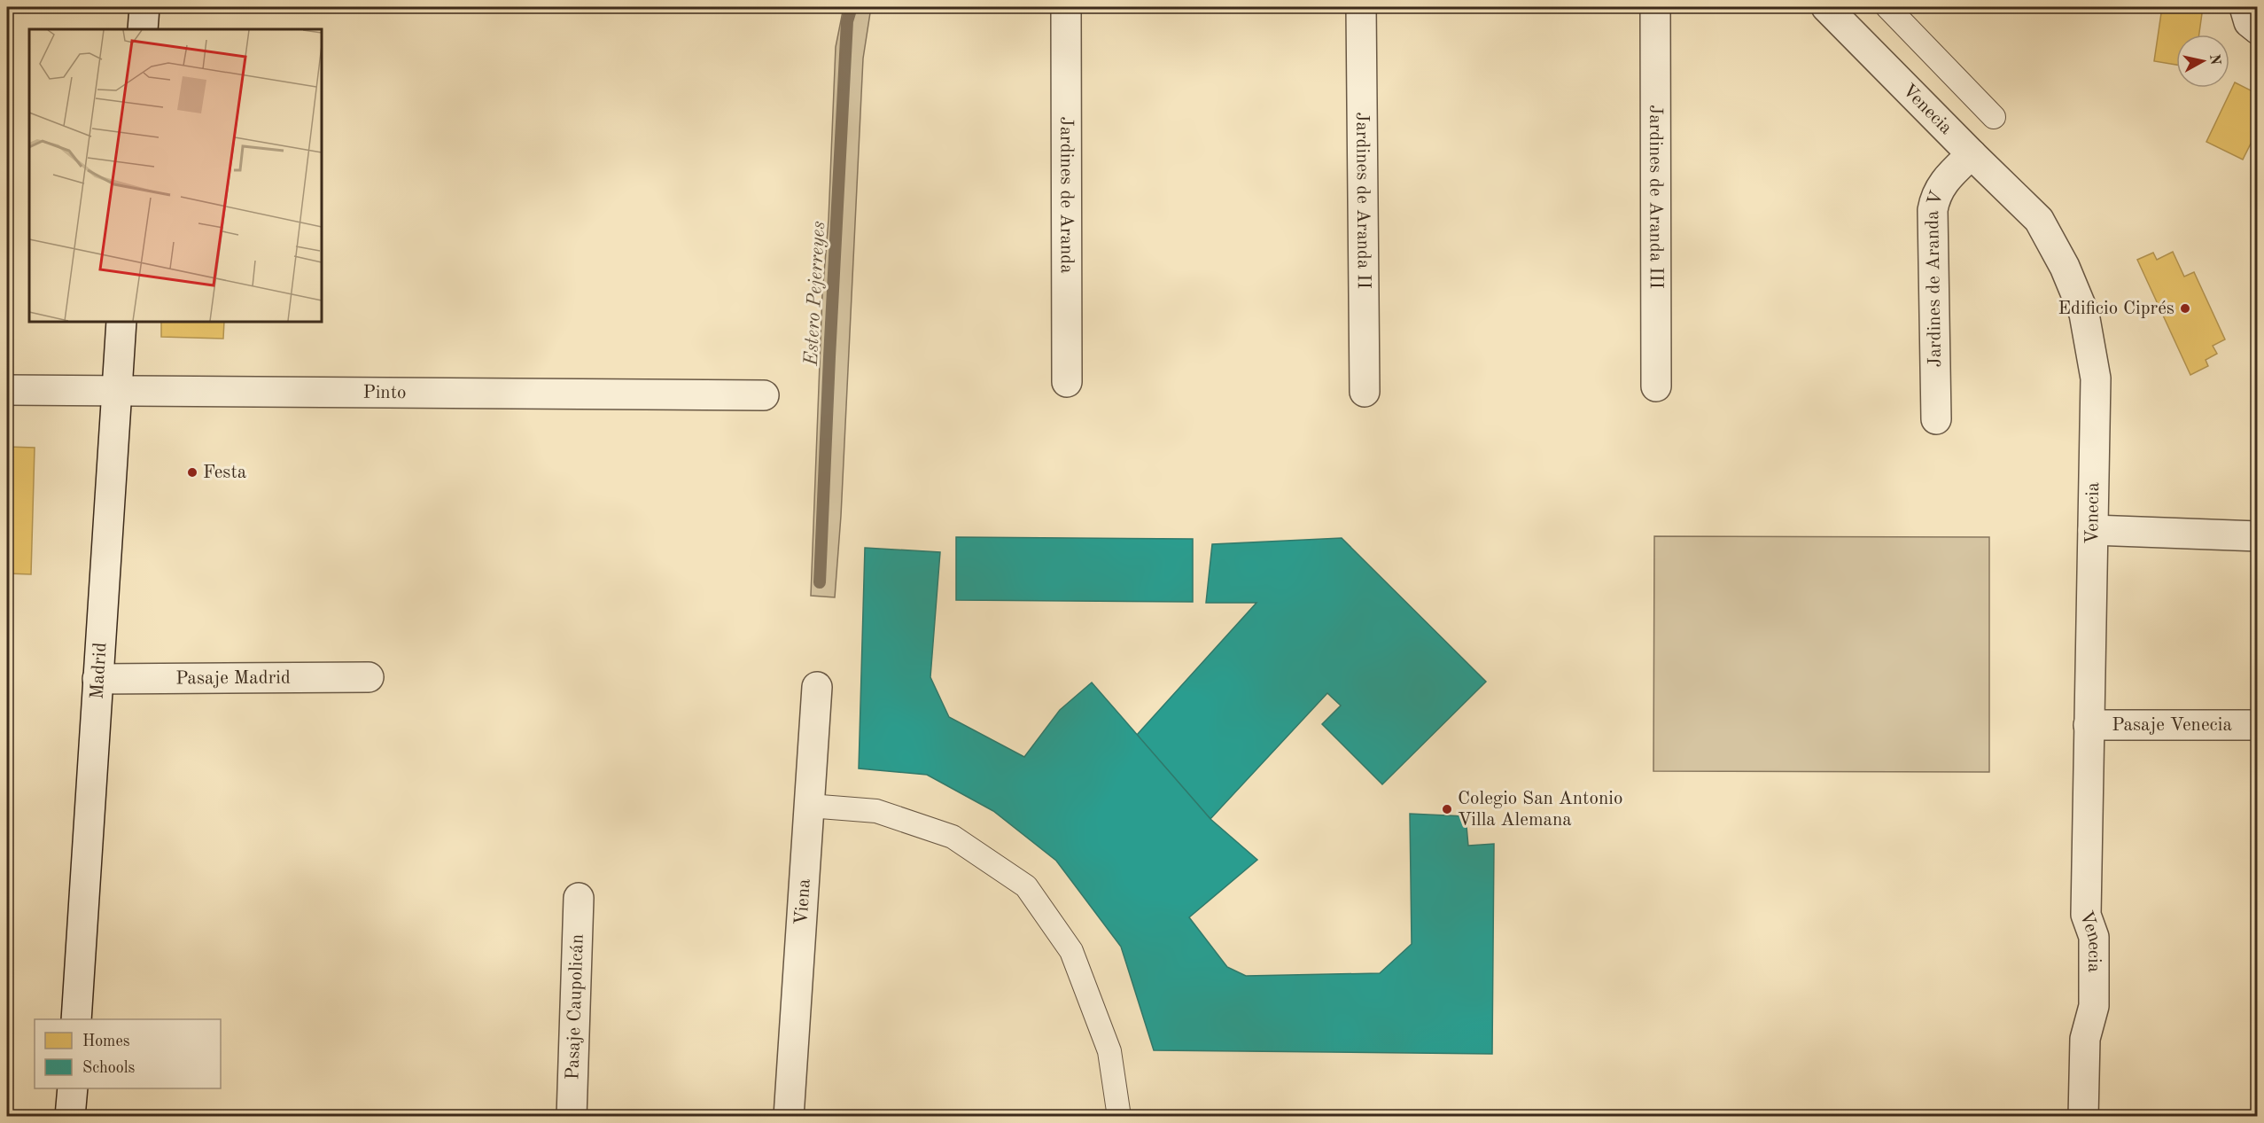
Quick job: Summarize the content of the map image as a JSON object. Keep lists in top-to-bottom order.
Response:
{
  "streets": {
    "street": [
      "Venecia",
      "Jardines de Aranda",
      "Jardines de Aranda III",
      "Jardines de Aranda II",
      "Jardines de Aranda V",
      "Pinto",
      "Madrid",
      "Pasaje Madrid",
      "Pasaje Venecia",
      "Viena",
      "Pasaje Caupolicán"
    ]
  },
  "crossings": [
    ["Venecia", "Jardines de Aranda V"],
    ["Venecia", "Pasaje Venecia"],
    ["Pinto", "Madrid"],
    ["Madrid", "Pasaje Madrid"]
  ],
  "water": ["Estero Pejerreyes"],
  "places": ["Edificio Ciprés", "Festa", "Colegio San Antonio Villa Alemana"],
  "legend": ["Homes", "Schools"],
  "north": "right"
}
